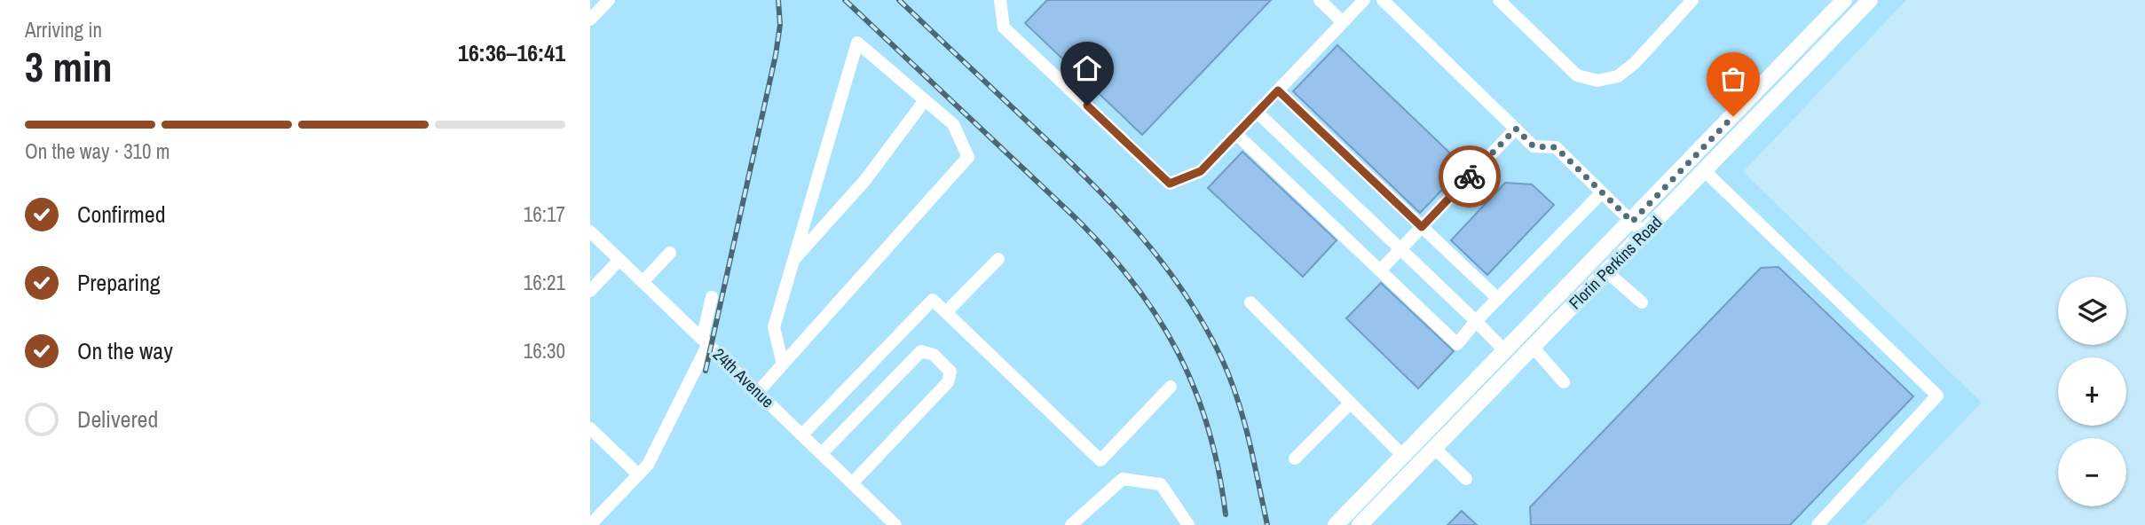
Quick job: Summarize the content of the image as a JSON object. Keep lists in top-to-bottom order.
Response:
{
  "streets": {
    "main road": ["Florin Perkins Road"],
    "street": ["24th Avenue"]
  },
  "page": {
    "heading": ["3 min", "Arriving in", "16:36–16:41"],
    "bar": "On the way · 310 m",
    "list": [
      ["Confirmed", "16:17"],
      ["Preparing", "16:21"],
      ["On the way", "16:30"],
      "Delivered"
    ],
    "map_buttons": ["+", "−"]
  }
}
